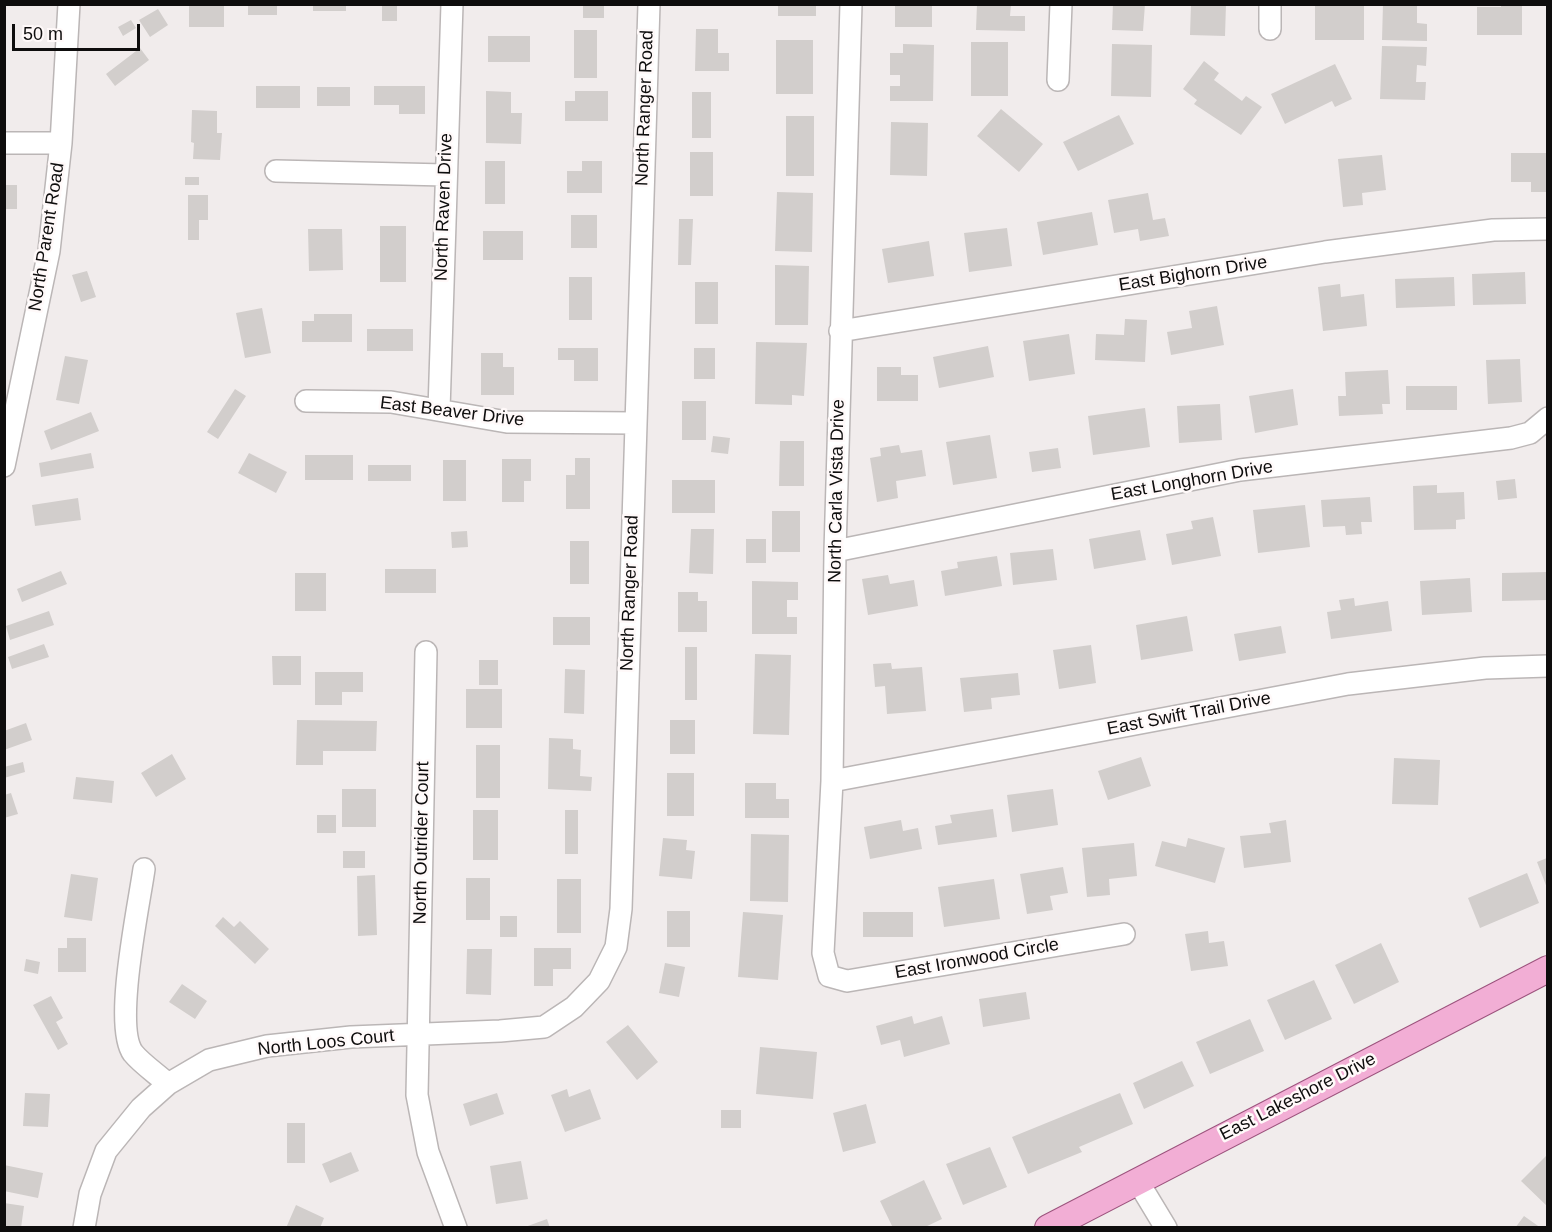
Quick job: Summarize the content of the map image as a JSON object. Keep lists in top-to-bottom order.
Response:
{
  "streets": {
    "main road": ["East Lakeshore Drive"],
    "street": [
      "North Ranger Road",
      "North Raven Drive",
      "North Parent Road",
      "East Bighorn Drive",
      "East Beaver Drive",
      "East Longhorn Drive",
      "North Carla Vista Drive",
      "East Swift Trail Drive",
      "North Outrider Court",
      "East Ironwood Circle",
      "North Loos Court"
    ]
  },
  "crossings": [
    ["North Ranger Road", "East Beaver Drive"],
    ["North Ranger Road", "North Outrider Court"],
    ["North Ranger Road", "North Loos Court"],
    ["North Raven Drive", "East Beaver Drive"],
    ["East Bighorn Drive", "North Carla Vista Drive"],
    ["East Longhorn Drive", "North Carla Vista Drive"],
    ["North Carla Vista Drive", "East Swift Trail Drive"],
    ["North Carla Vista Drive", "East Ironwood Circle"],
    ["North Outrider Court", "North Loos Court"]
  ],
  "scale_bar": "50 m"
}
